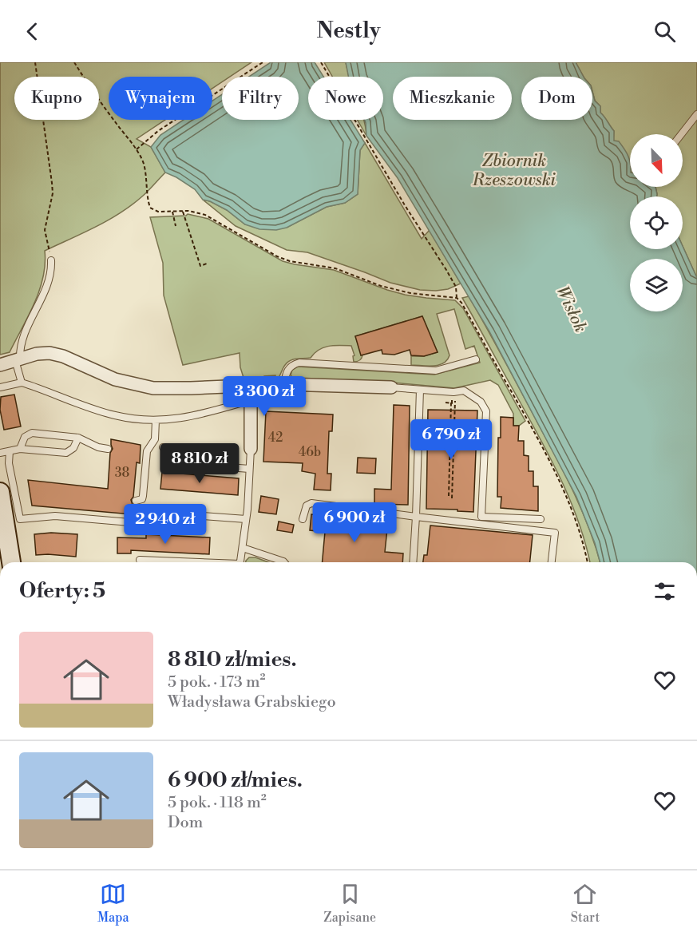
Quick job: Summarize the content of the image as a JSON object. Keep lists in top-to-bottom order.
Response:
{
  "water": ["Zbiornik Rzeszowski", "Wisłok"],
  "house_numbers": ["42", "46b", "38"],
  "north": "bottom right",
  "page": {
    "header": "Nestly",
    "chip": [
      "Kupno",
      "Wynajem",
      "Filtry",
      "Nowe",
      "Mieszkanie",
      "Dom"
    ],
    "price": [
      "3 300 zł",
      "6 790 zł",
      "8 810 zł",
      "6 900 zł",
      "2 940 zł"
    ],
    "heading": "Oferty: 5",
    "list": [
      {
        "name": "8 810 zł/mies.",
        "note": "5 pok. · 173 m² · Władysława Grabskiego"
      },
      {
        "name": "6 900 zł/mies.",
        "note": "5 pok. · 118 m² · Dom"
      }
    ],
    "tabs": ["Mapa", "Zapisane", "Start"]
  }
}
